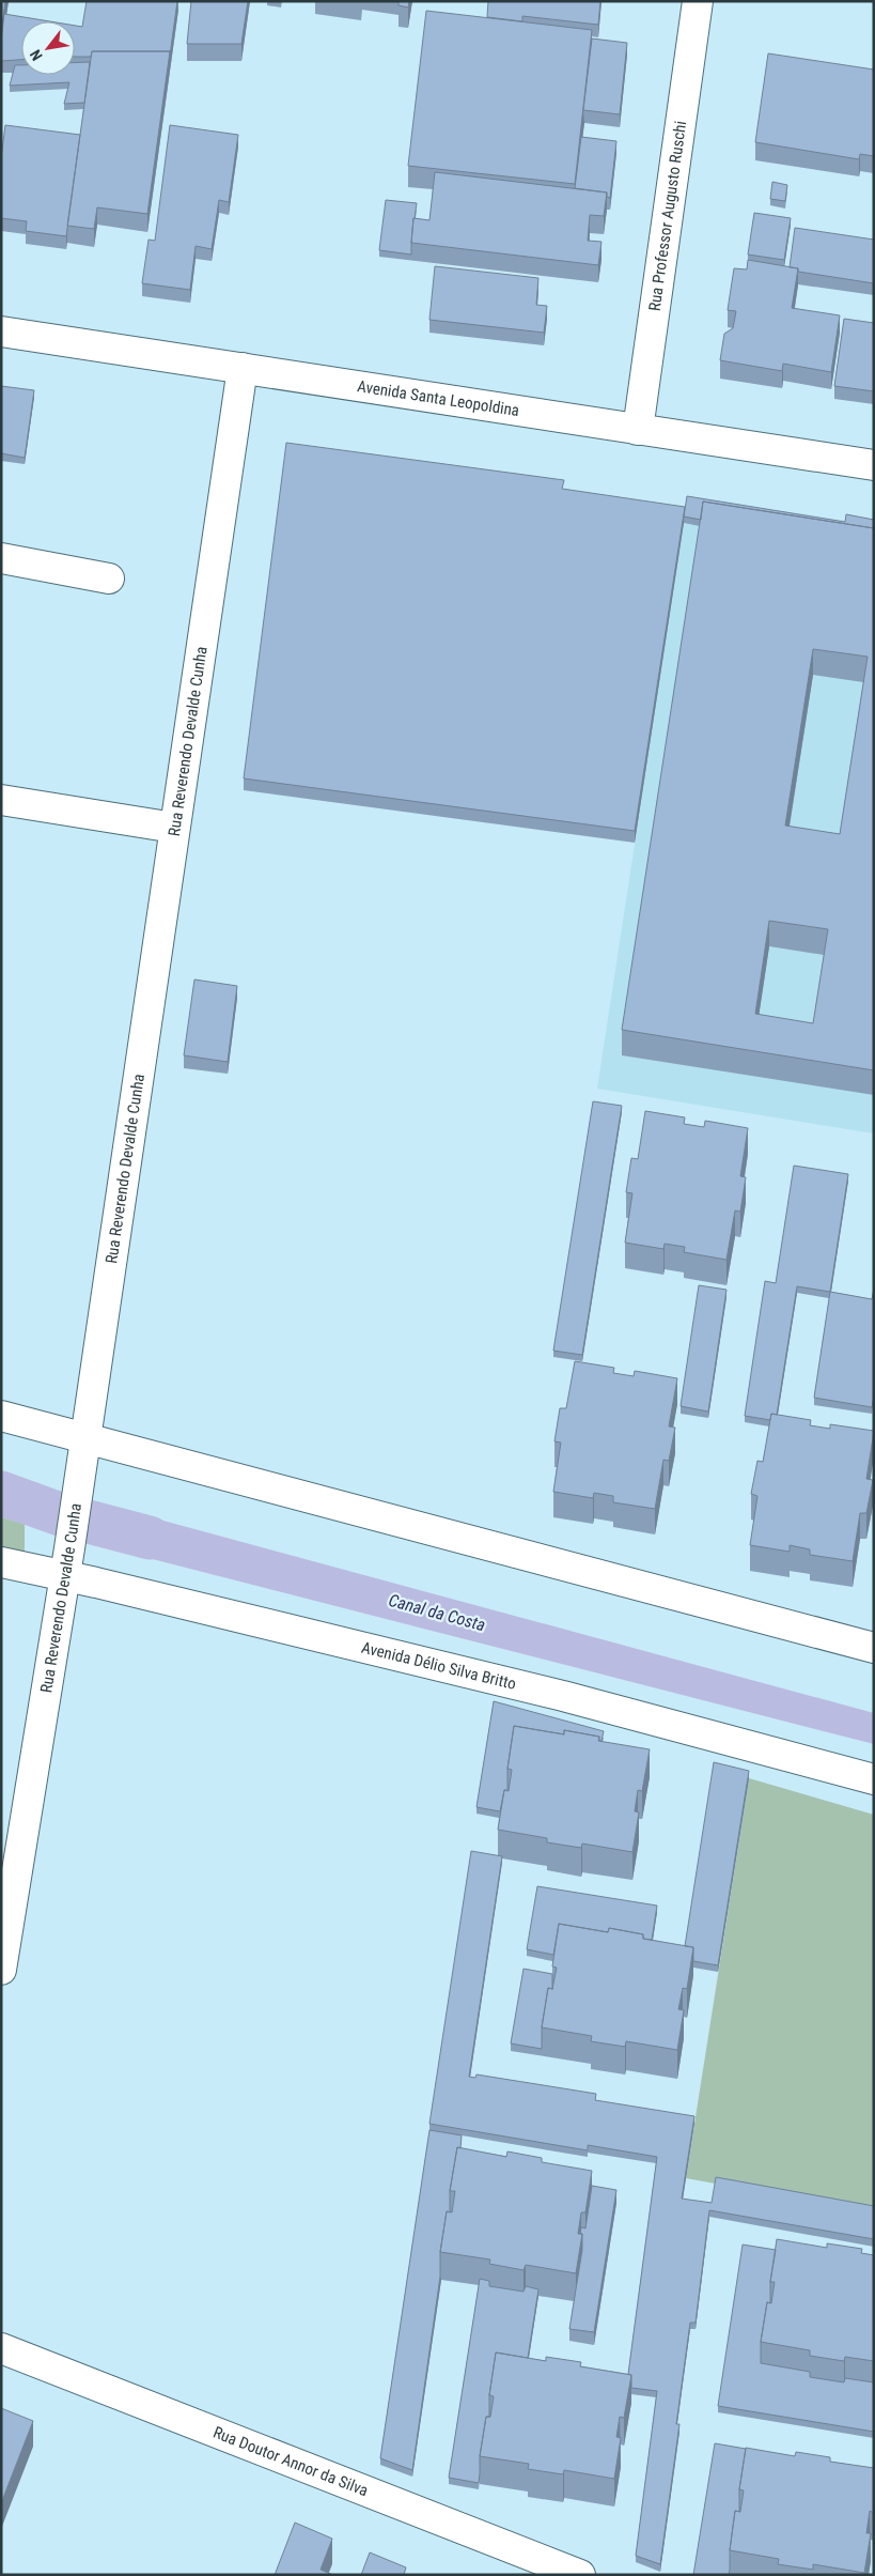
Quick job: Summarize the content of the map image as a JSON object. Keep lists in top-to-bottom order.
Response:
{
  "streets": {
    "street": [
      "Rua Professor Augusto Ruschi",
      "Avenida Santa Leopoldina",
      "Rua Reverendo Devalde Cunha",
      "Avenida Délio Silva Britto",
      "Rua Doutor Annor da Silva"
    ]
  },
  "crossings": [
    ["Rua Professor Augusto Ruschi", "Avenida Santa Leopoldina"],
    ["Avenida Santa Leopoldina", "Rua Reverendo Devalde Cunha"],
    ["Rua Reverendo Devalde Cunha", "Avenida Délio Silva Britto"]
  ],
  "water": ["Canal da Costa"],
  "north": "bottom left"
}
